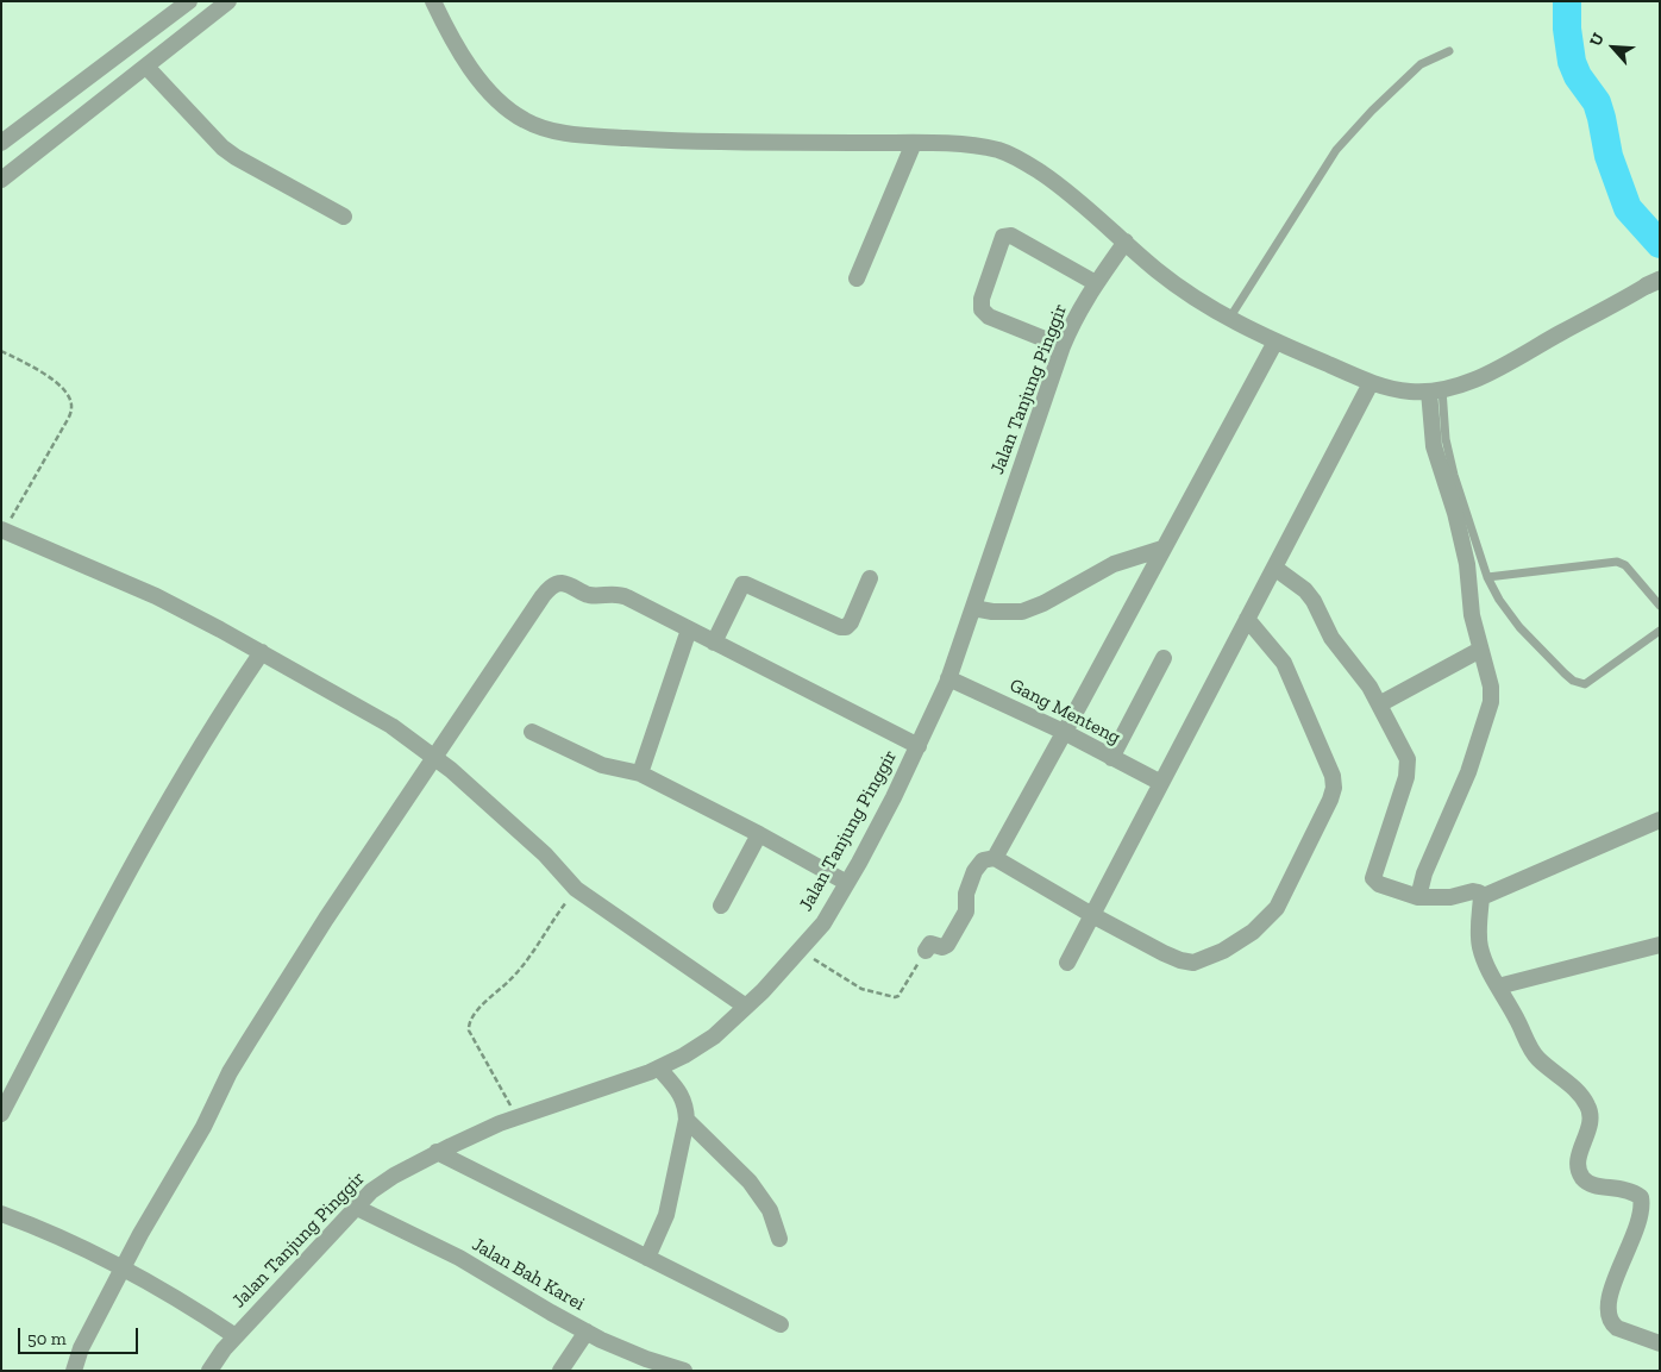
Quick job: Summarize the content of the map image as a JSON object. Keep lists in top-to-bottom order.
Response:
{
  "streets": {
    "street": ["Jalan Tanjung Pinggir", "Gang Menteng", "Jalan Bah Karei"]
  },
  "crossings": [
    ["Jalan Tanjung Pinggir", "Gang Menteng"],
    ["Jalan Tanjung Pinggir", "Jalan Bah Karei"]
  ],
  "scale_bar": "50 m",
  "north": "top left"
}
